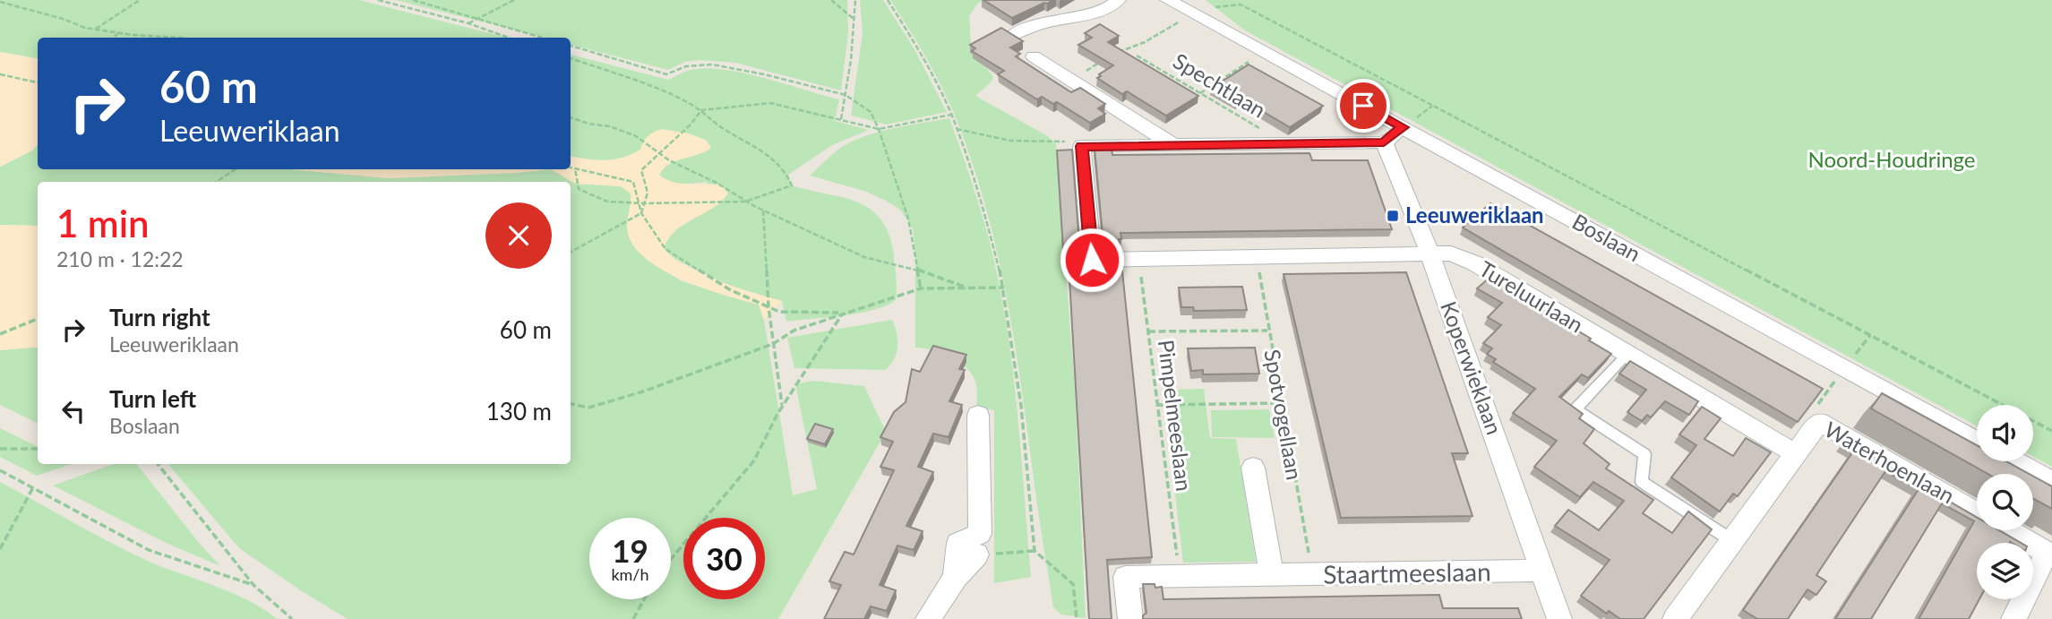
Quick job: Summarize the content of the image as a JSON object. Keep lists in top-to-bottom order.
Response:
{
  "streets": {
    "street": [
      "Boslaan",
      "Tureluurlaan",
      "Koperwieklaan",
      "Spotvogellaan",
      "Waterhoenlaan",
      "Staartmeeslaan"
    ],
    "path": ["Spechtlaan", "Pimpelmeeslaan"]
  },
  "crossings": [
    ["Tureluurlaan", "Koperwieklaan"],
    ["Tureluurlaan", "Waterhoenlaan"],
    ["Koperwieklaan", "Staartmeeslaan"],
    ["Spotvogellaan", "Staartmeeslaan"],
    ["Pimpelmeeslaan", "Staartmeeslaan"]
  ],
  "parks": ["Noord-Houdringe"],
  "places": {
    "transit": ["Leeuweriklaan"]
  },
  "page": {
    "turn": ["60 m", "Leeuweriklaan"],
    "heading": ["1 min", "210 m · 12:22"],
    "list": [
      {
        "name": "Turn right",
        "note": "Leeuweriklaan",
        "value": "60 m"
      },
      {
        "name": "Turn left",
        "note": "Boslaan",
        "value": "130 m"
      }
    ],
    "speed": "19 km/h",
    "limit": "30"
  }
}
